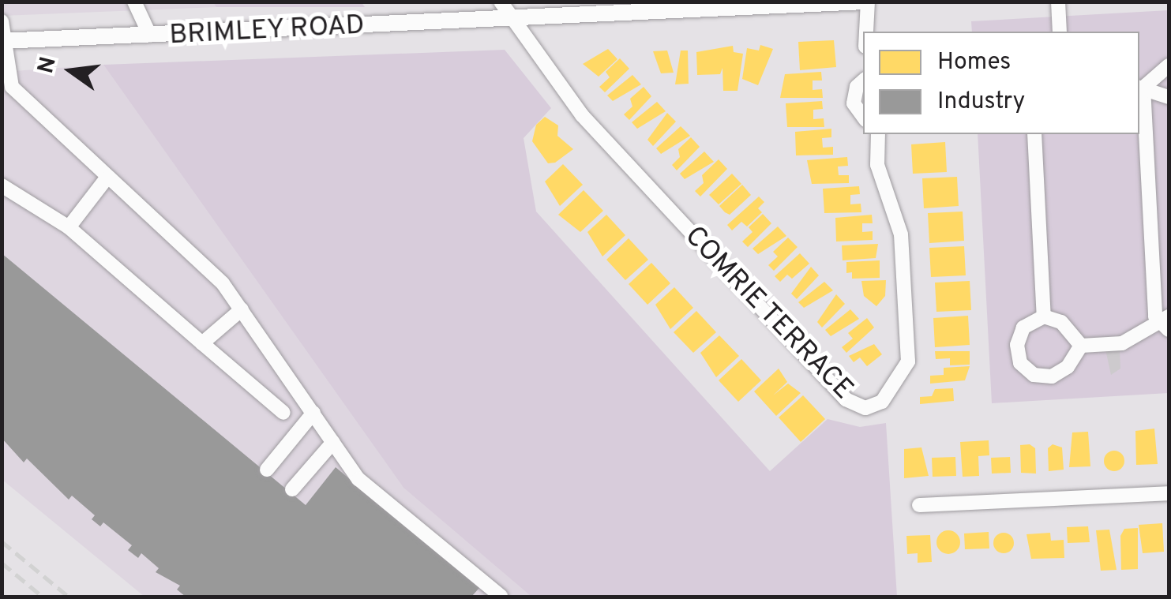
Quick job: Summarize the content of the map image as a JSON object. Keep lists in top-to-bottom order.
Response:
{
  "streets": {
    "main road": ["BRIMLEY ROAD"],
    "street": ["COMRIE TERRACE"]
  },
  "crossings": [
    ["BRIMLEY ROAD", "COMRIE TERRACE"]
  ],
  "legend": ["Homes", "Industry"],
  "north": "left"
}
